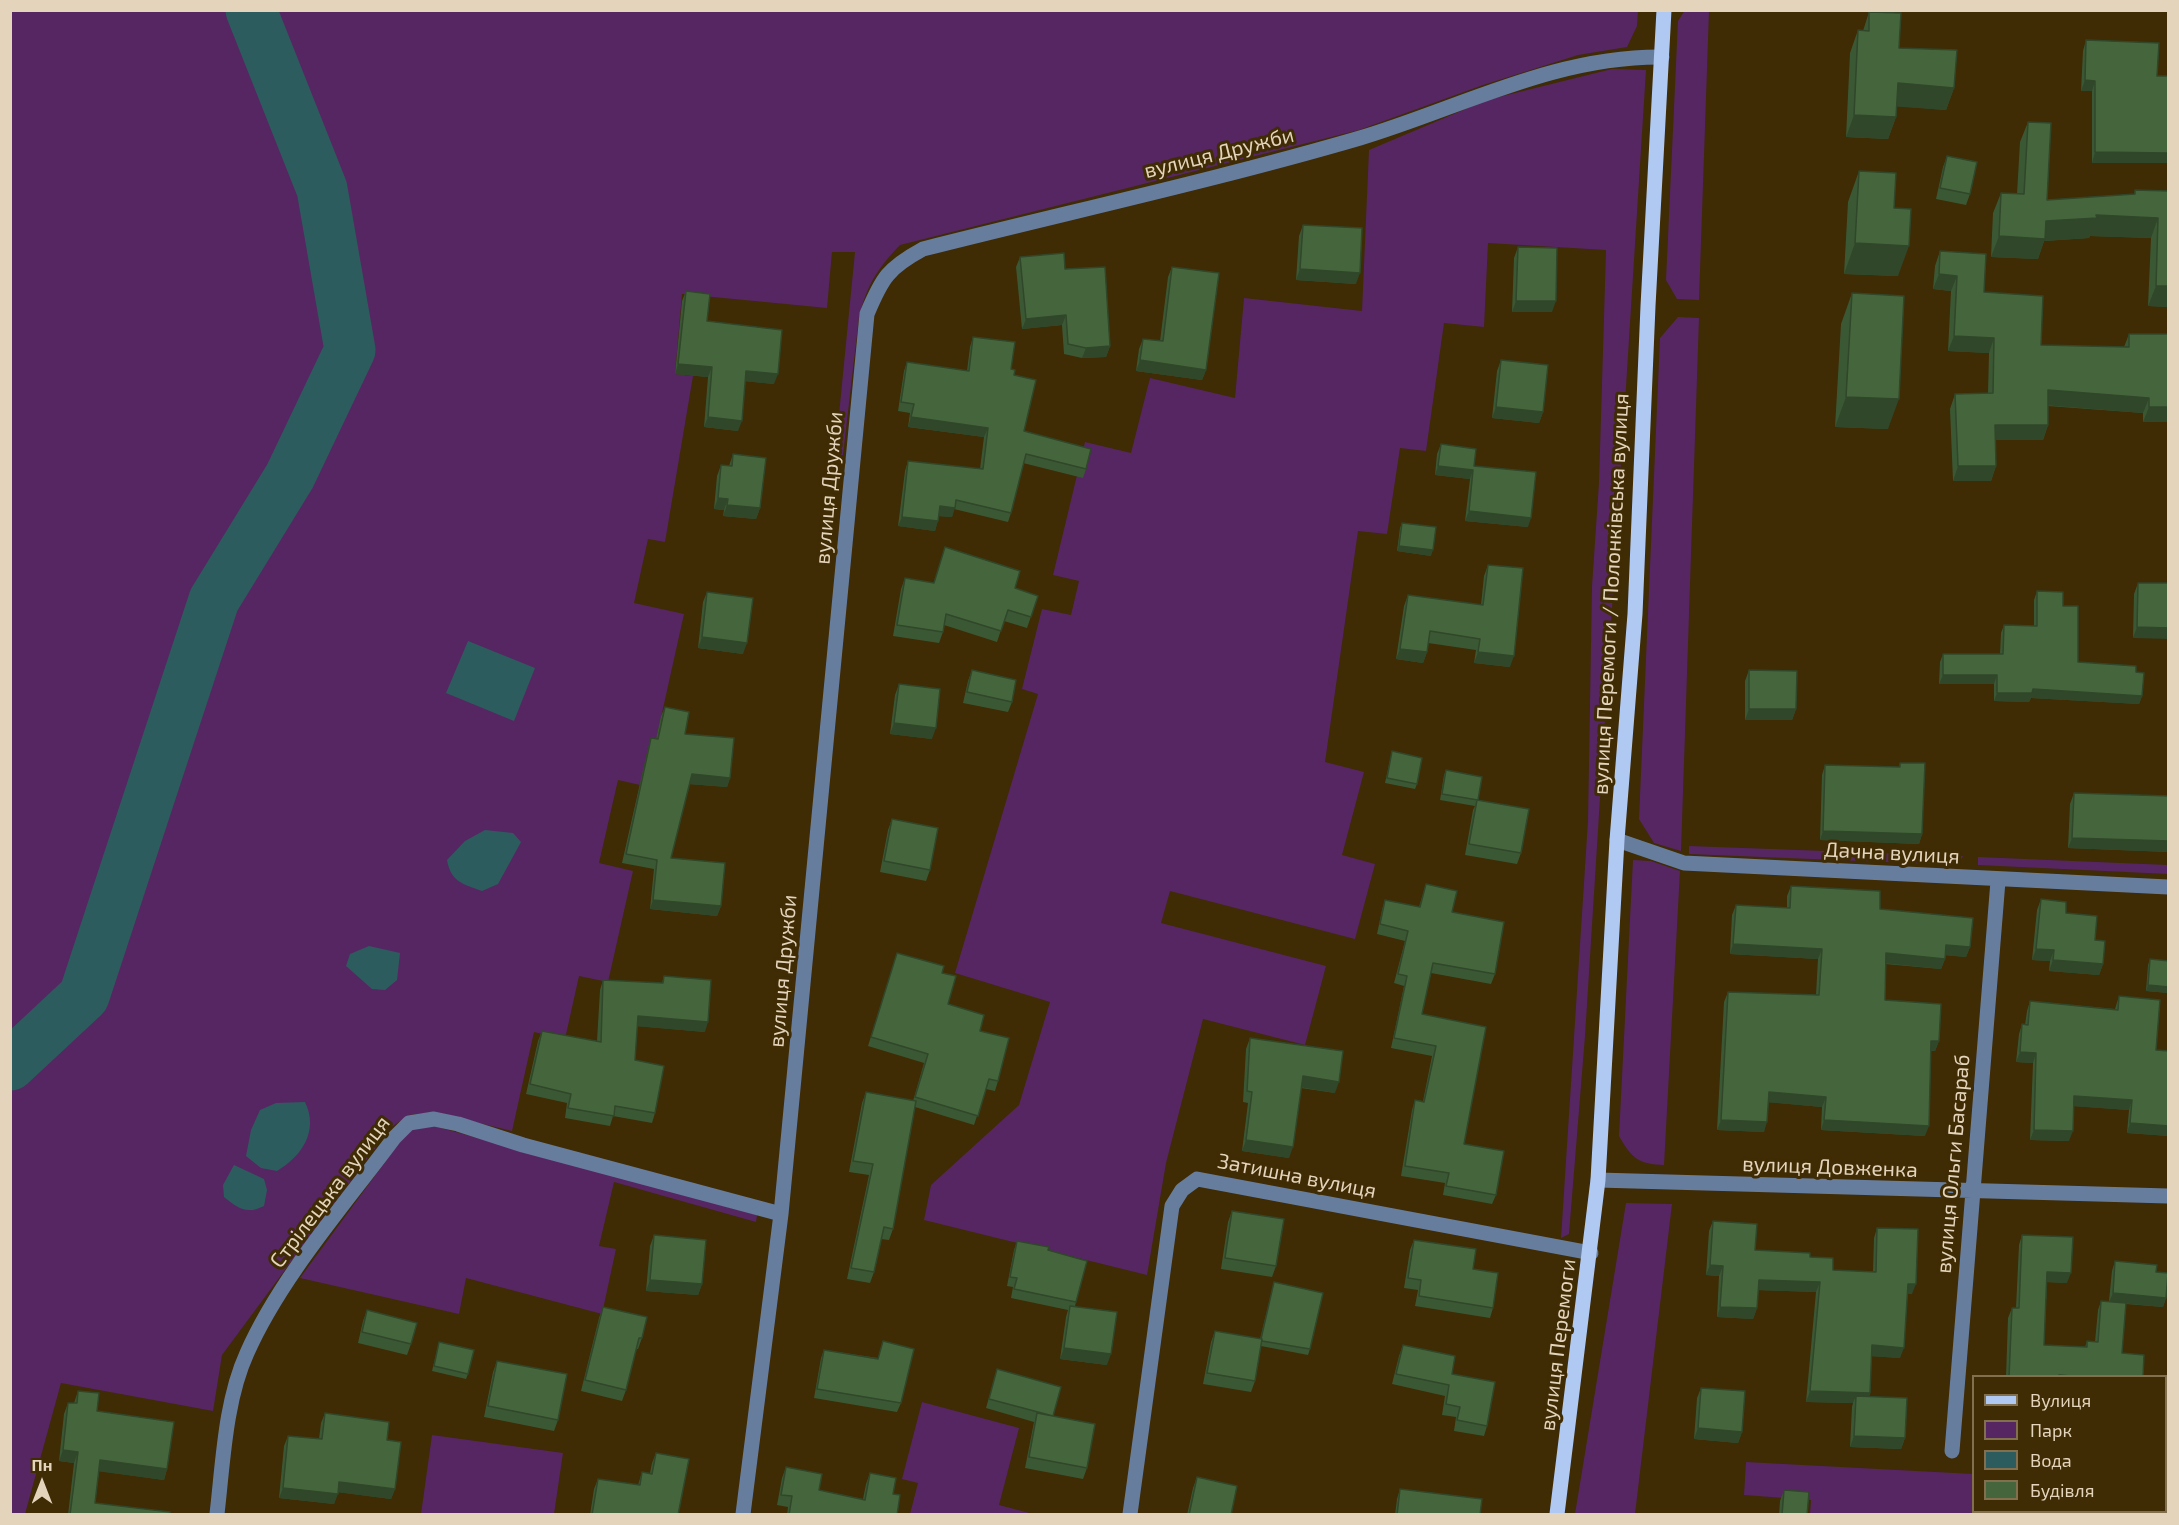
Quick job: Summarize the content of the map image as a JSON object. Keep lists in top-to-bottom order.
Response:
{
  "streets": {
    "main road": ["вулиця Перемоги / Полонківська вулиця", "вулиця Перемоги"],
    "street": [
      "вулиця Дружби",
      "Дачна вулиця",
      "вулиця Ольги Басараб",
      "вулиця Довженка",
      "Затишна вулиця",
      "Стрілецька вулиця"
    ]
  },
  "crossings": [
    ["вулиця Дружби", "вулиця Перемоги / Полонківська вулиця"],
    ["вулиця Дружби", "Стрілецька вулиця"],
    ["вулиця Перемоги / Полонківська вулиця", "Дачна вулиця"],
    ["вулиця Перемоги / Полонківська вулиця", "вулиця Довженка"],
    ["вулиця Перемоги / Полонківська вулиця", "вулиця Перемоги"],
    ["Дачна вулиця", "вулиця Ольги Басараб"],
    ["вулиця Ольги Басараб", "вулиця Довженка"],
    ["вулиця Довженка", "вулиця Перемоги"],
    ["Затишна вулиця", "вулиця Перемоги"]
  ],
  "legend": [
    "Вулиця",
    "Парк",
    "Вода",
    "Будівля"
  ],
  "north": "top"
}
